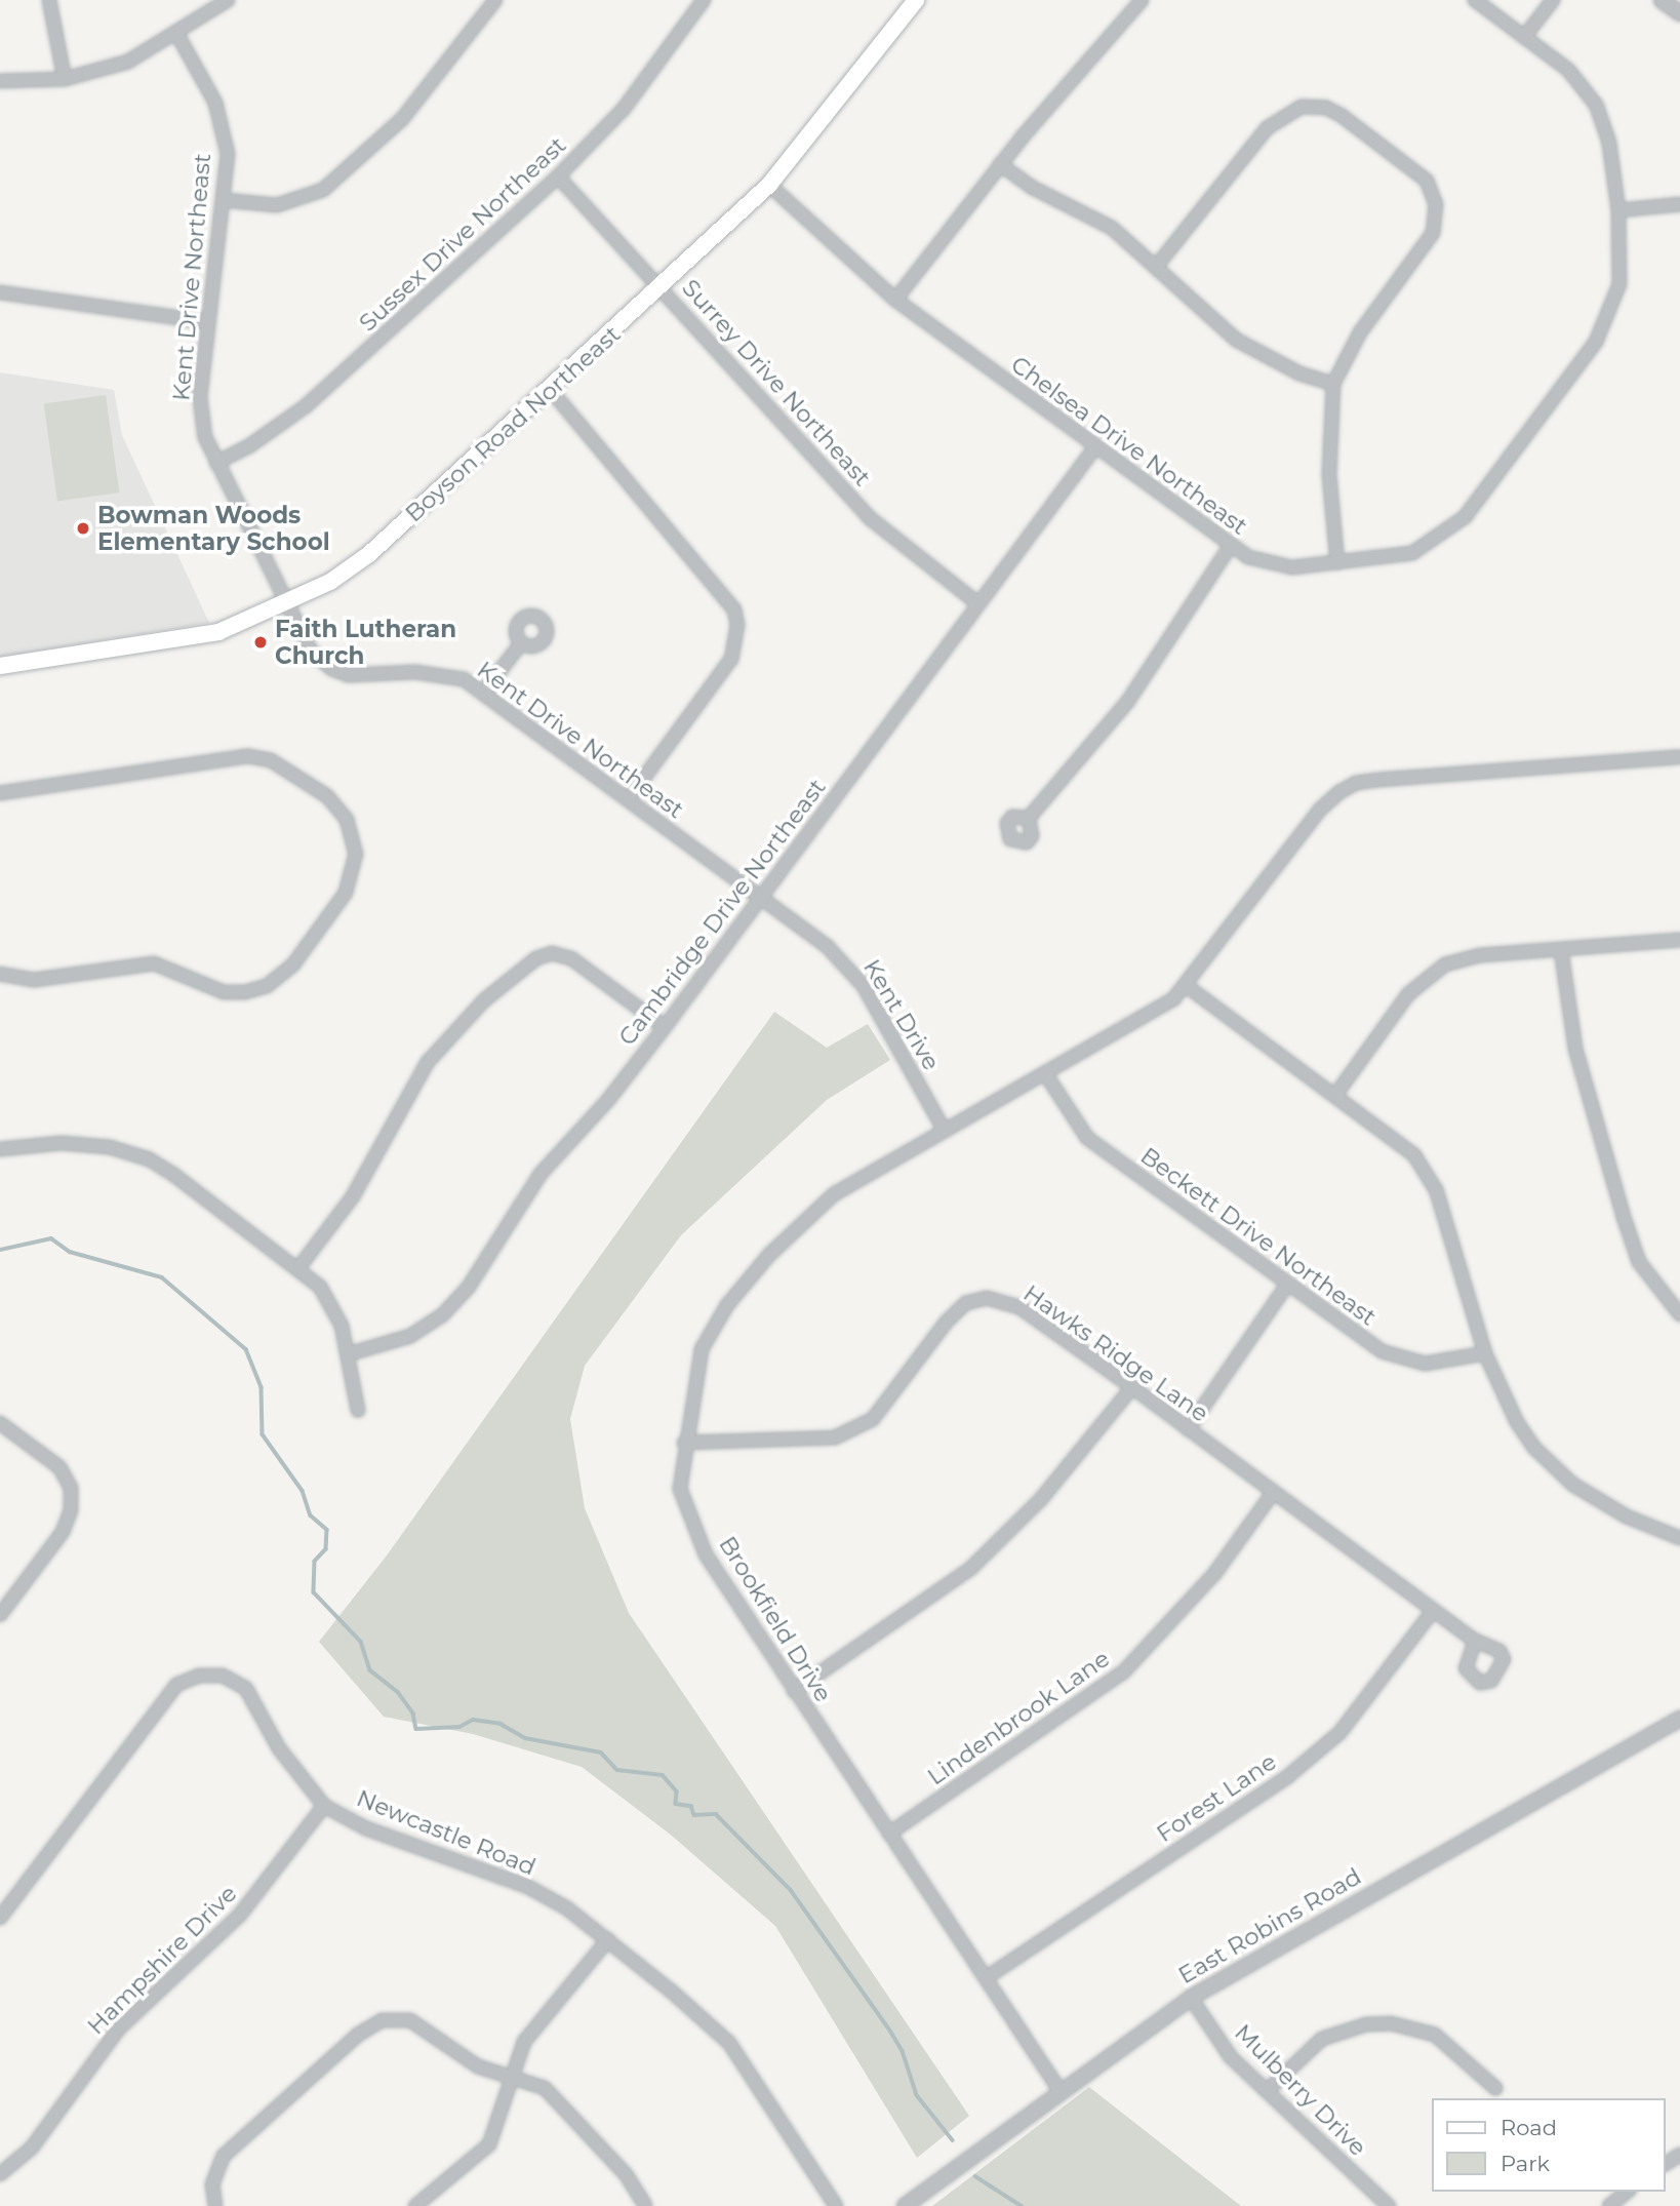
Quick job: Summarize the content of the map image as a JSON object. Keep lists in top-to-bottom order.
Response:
{
  "streets": {
    "main road": ["Boyson Road Northeast"],
    "street": [
      "Sussex Drive Northeast",
      "Kent Drive Northeast",
      "Surrey Drive Northeast",
      "Chelsea Drive Northeast",
      "Cambridge Drive Northeast",
      "Kent Drive",
      "Beckett Drive Northeast",
      "Hawks Ridge Lane",
      "Brookfield Drive",
      "Lindenbrook Lane",
      "Forest Lane",
      "Newcastle Road",
      "East Robins Road",
      "Hampshire Drive",
      "Mulberry Drive"
    ]
  },
  "crossings": [
    ["Sussex Drive Northeast", "Kent Drive Northeast"],
    ["Sussex Drive Northeast", "Surrey Drive Northeast"],
    ["Kent Drive Northeast", "Boyson Road Northeast"],
    ["Kent Drive Northeast", "Cambridge Drive Northeast"],
    ["Kent Drive Northeast", "Kent Drive"],
    ["Surrey Drive Northeast", "Boyson Road Northeast"],
    ["Surrey Drive Northeast", "Cambridge Drive Northeast"],
    ["Boyson Road Northeast", "Chelsea Drive Northeast"],
    ["Chelsea Drive Northeast", "Cambridge Drive Northeast"],
    ["Kent Drive", "Brookfield Drive"],
    ["Beckett Drive Northeast", "Brookfield Drive"],
    ["Hawks Ridge Lane", "Brookfield Drive"],
    ["Hawks Ridge Lane", "Lindenbrook Lane"],
    ["Hawks Ridge Lane", "Forest Lane"],
    ["Brookfield Drive", "Lindenbrook Lane"],
    ["Brookfield Drive", "Forest Lane"],
    ["Brookfield Drive", "East Robins Road"],
    ["Newcastle Road", "Hampshire Drive"],
    ["East Robins Road", "Mulberry Drive"]
  ],
  "places": ["Bowman Woods Elementary School", "Faith Lutheran Church"],
  "legend": ["Road", "Park"]
}
